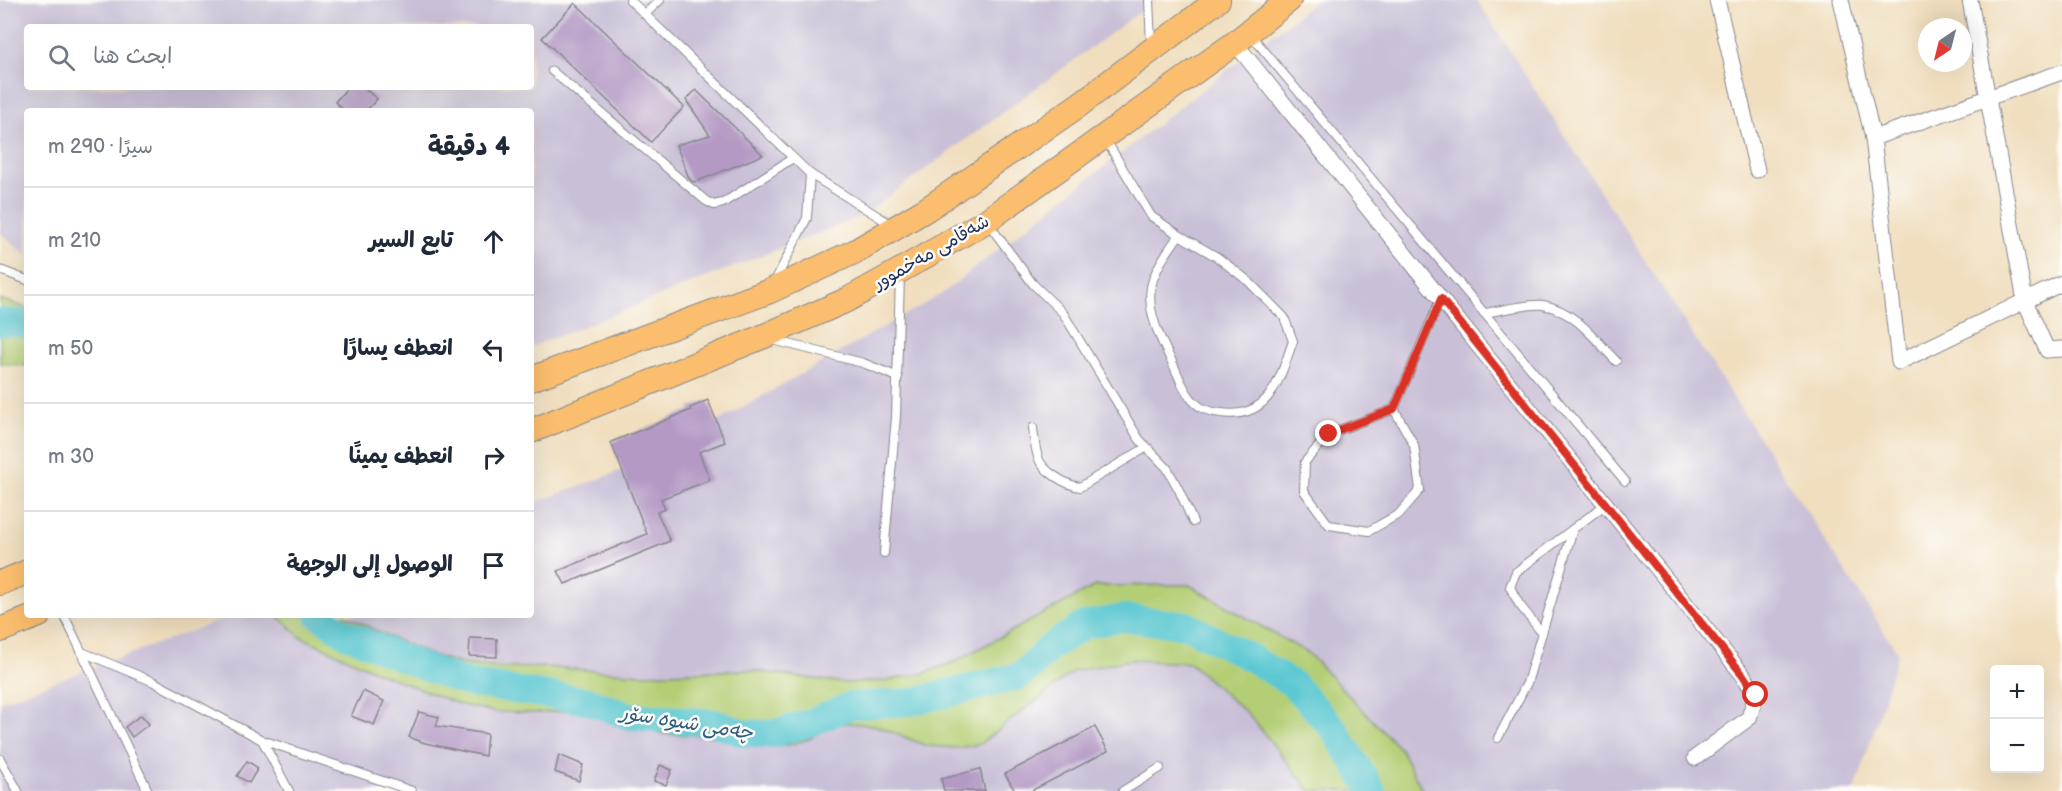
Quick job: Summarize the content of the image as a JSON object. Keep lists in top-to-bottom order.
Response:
{
  "streets": {
    "highway": ["شەقامی مەخموور"]
  },
  "water": ["چەمی شیوە سۆر"],
  "north": "bottom left",
  "page": {
    "search": "ابحث هنا",
    "heading": ["4 دقيقة", "سيرًا · 290 m"],
    "list": [
      ["تابع السير", "210 m"],
      ["انعطف يسارًا", "50 m"],
      ["انعطف يمينًا", "30 m"],
      "الوصول إلى الوجهة"
    ],
    "map_buttons": ["+", "−"]
  }
}
